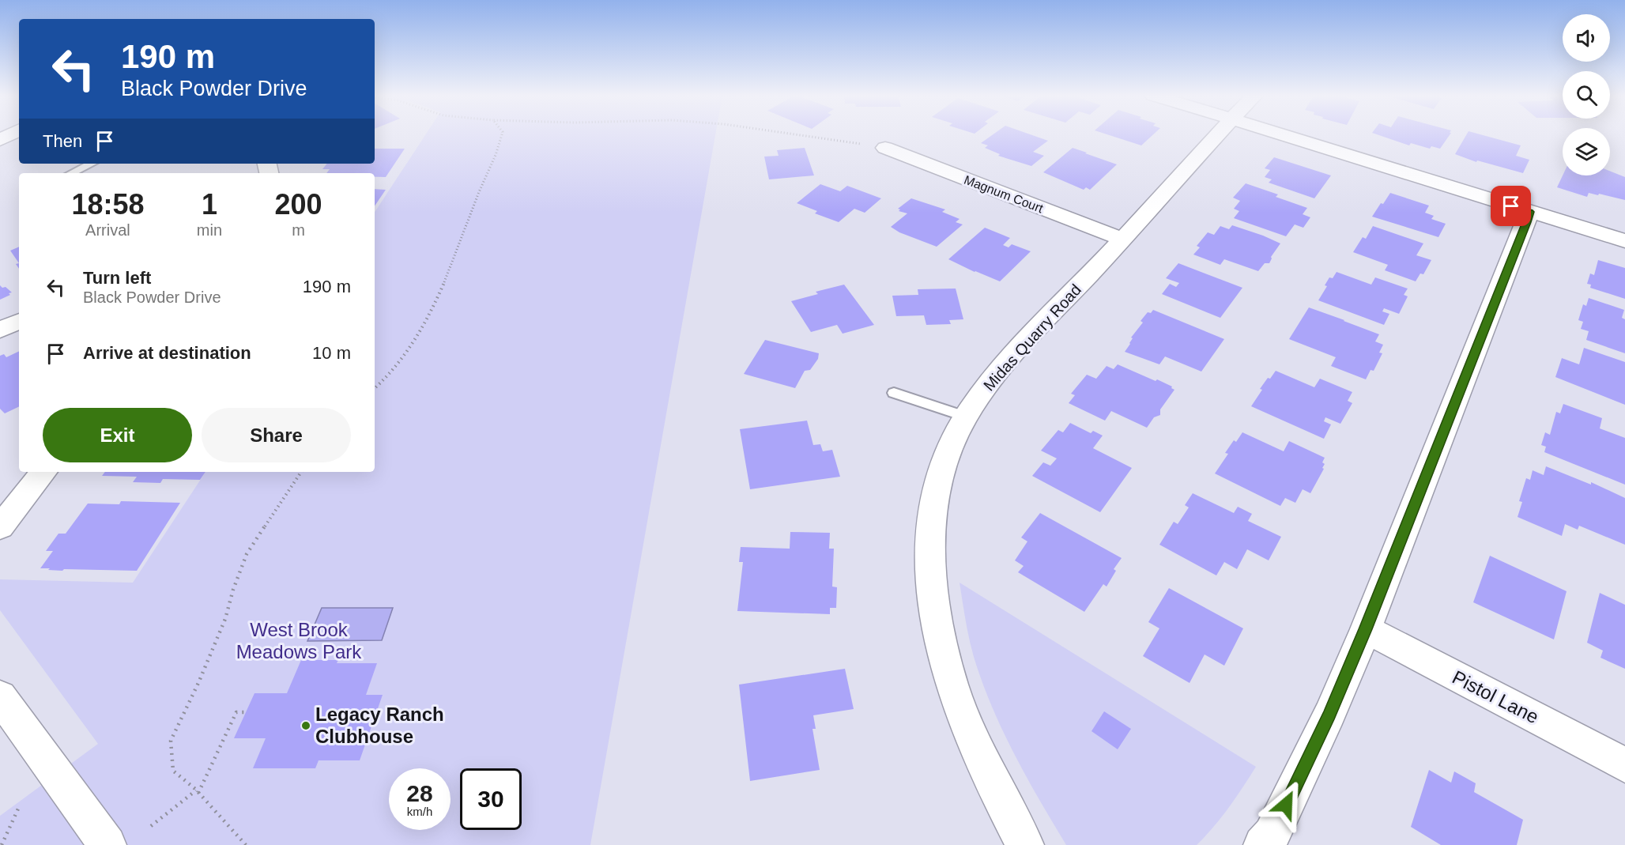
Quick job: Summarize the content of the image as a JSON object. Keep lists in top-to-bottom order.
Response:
{
  "streets": {
    "main road": ["Magnum Court", "Midas Quarry Road", "Pistol Lane"]
  },
  "crossings": [
    ["Magnum Court", "Midas Quarry Road"]
  ],
  "parks": ["West Brook Meadows Park"],
  "places": ["Legacy Ranch Clubhouse"],
  "page": {
    "turn": ["190 m", "Black Powder Drive"],
    "then": "Then",
    "eta": [
      "18:58",
      "Arrival",
      "1",
      "min",
      "200",
      "m"
    ],
    "list": [
      {
        "name": "Turn left",
        "note": "Black Powder Drive",
        "value": "190 m"
      },
      {
        "name": "Arrive at destination",
        "value": "10 m"
      }
    ],
    "buttons": ["Exit", "Share"],
    "speed": "28 km/h",
    "limit": "30"
  }
}
